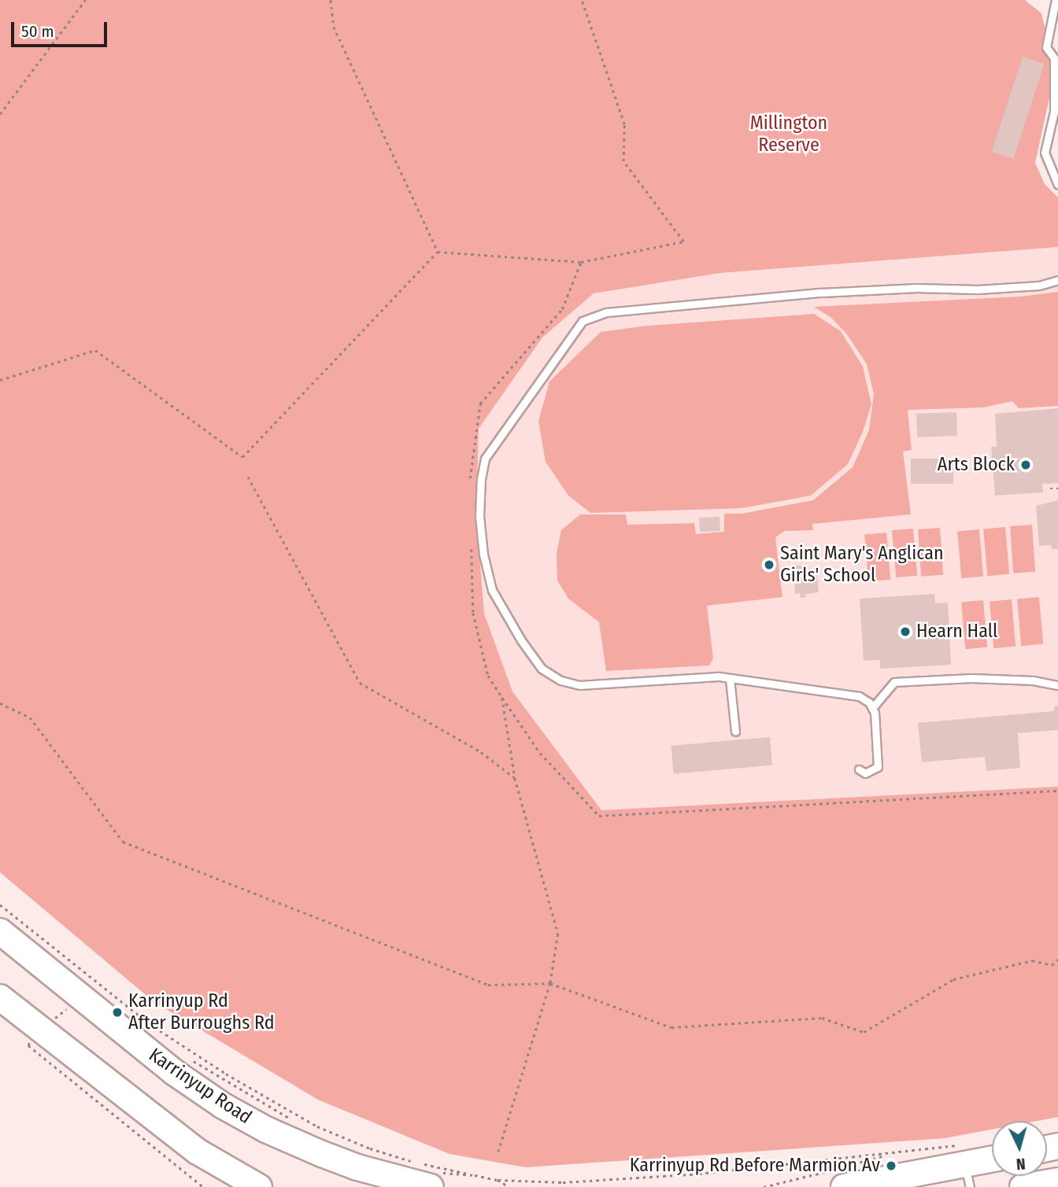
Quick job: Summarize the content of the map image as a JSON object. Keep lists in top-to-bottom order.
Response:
{
  "streets": {
    "highway": ["Karrinyup Road"]
  },
  "parks": ["Millington Reserve"],
  "places": [
    "Arts Block",
    "Saint Mary's Anglican Girls' School",
    "Hearn Hall",
    "Karrinyup Rd After Burroughs Rd",
    "Karrinyup Rd Before Marmion Av"
  ],
  "scale_bar": "50 m",
  "north": "bottom"
}
